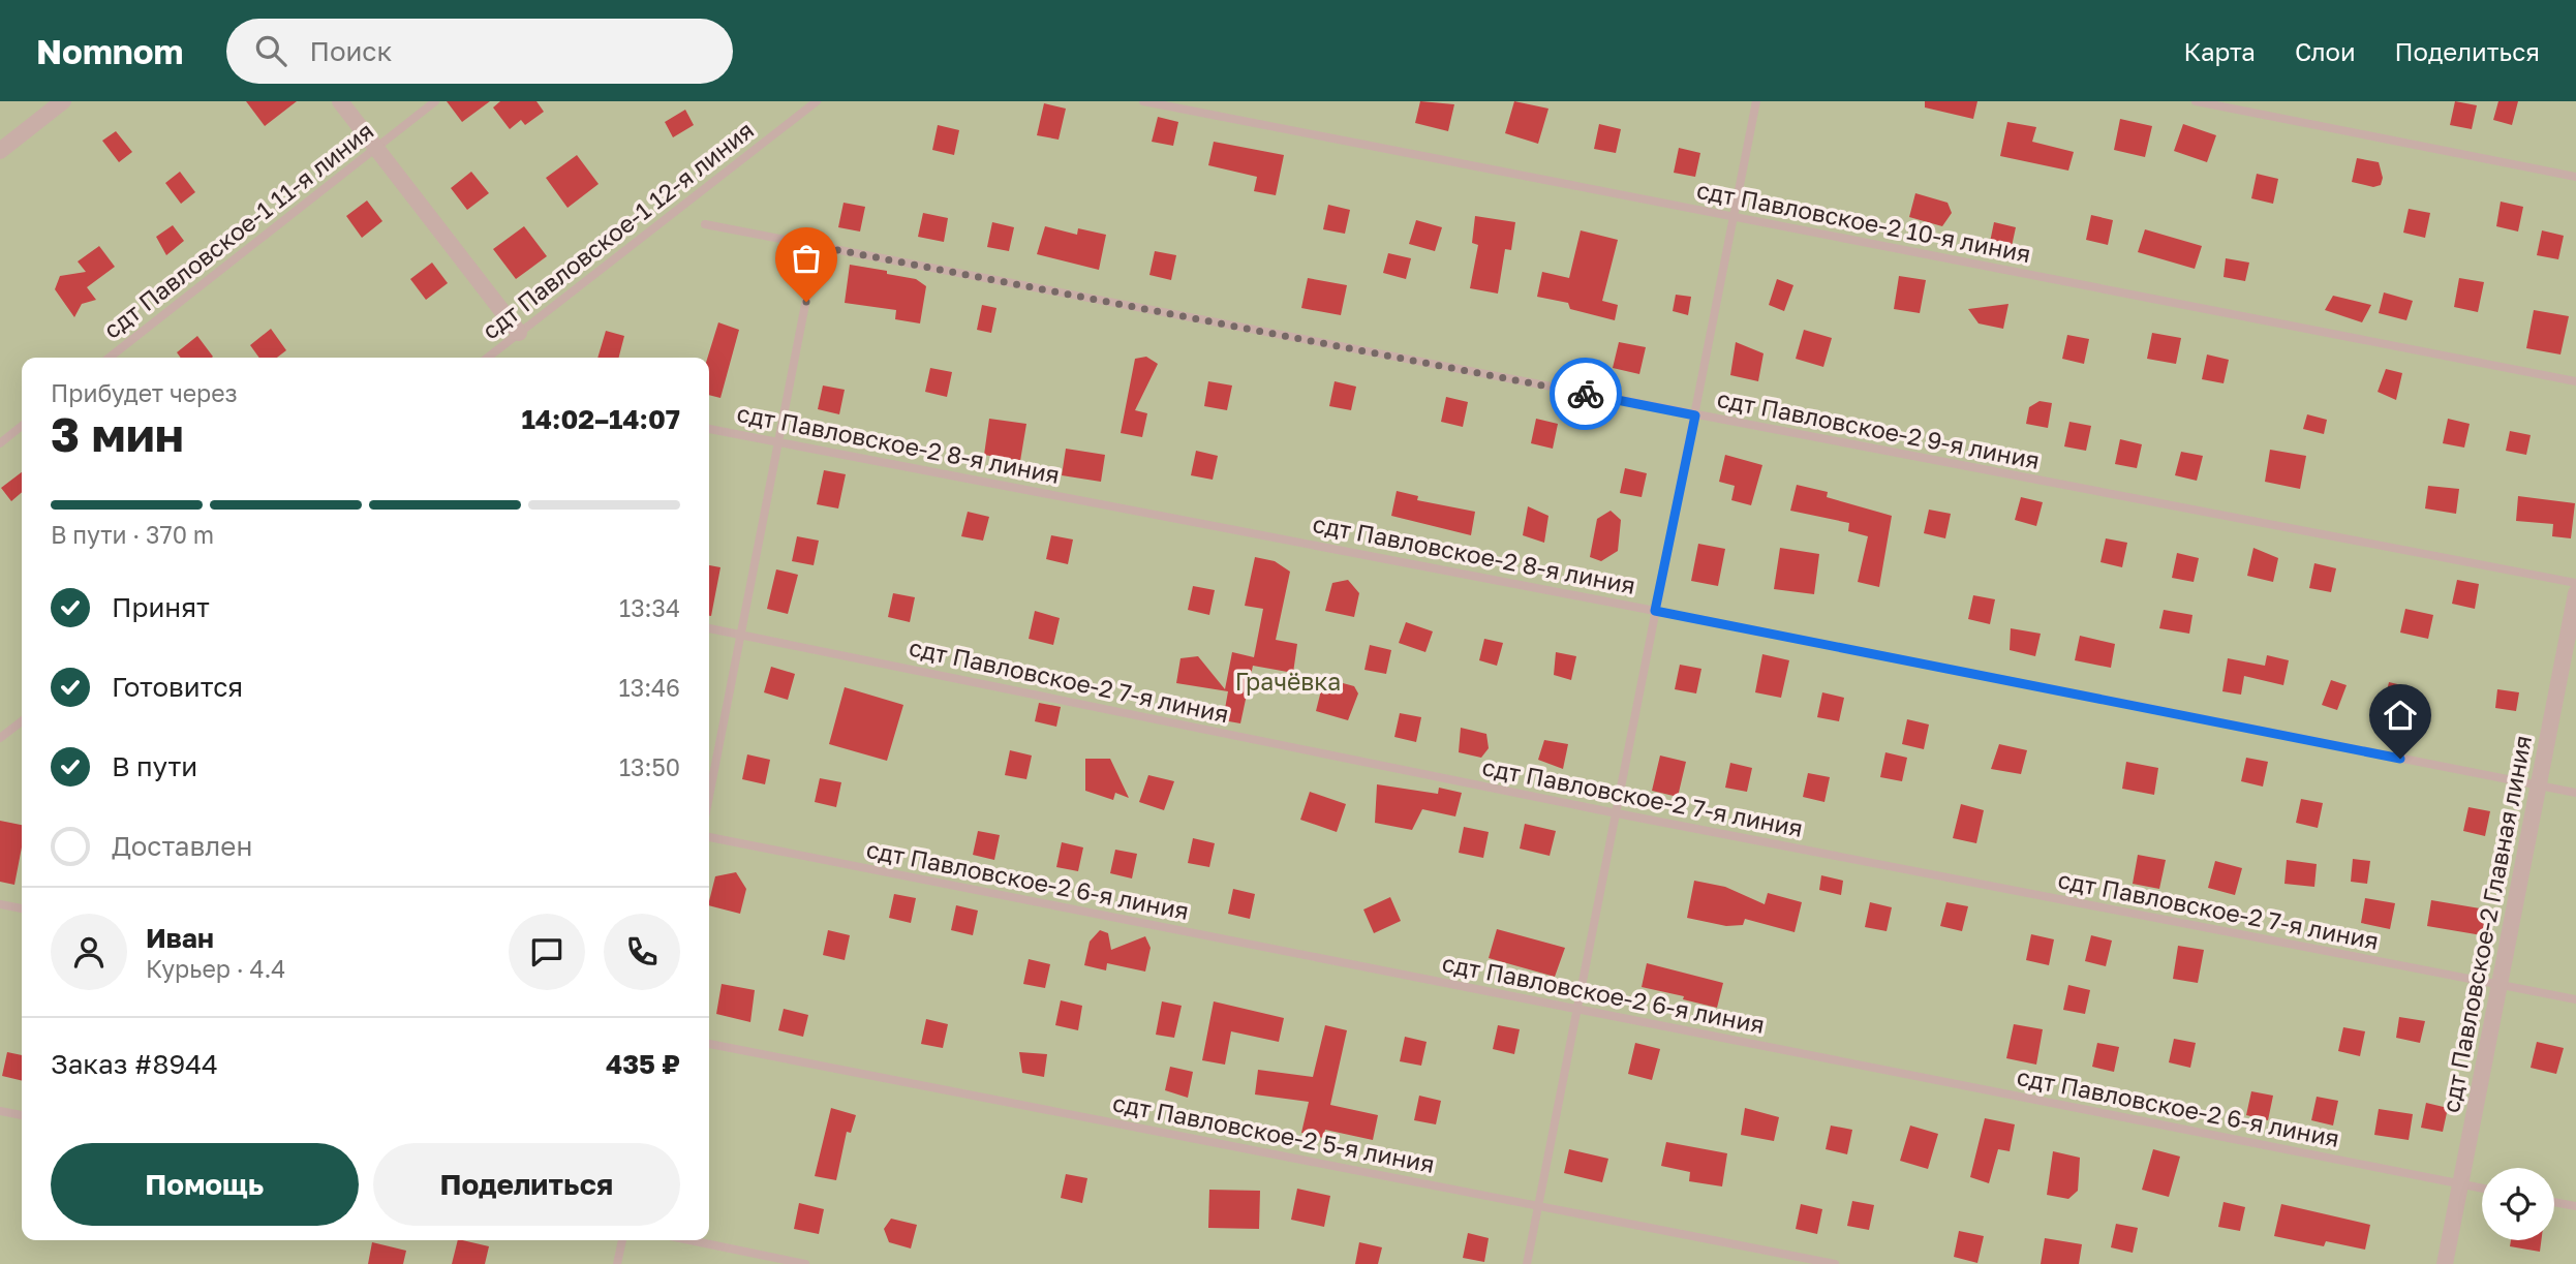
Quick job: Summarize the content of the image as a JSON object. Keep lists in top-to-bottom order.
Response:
{
  "streets": {
    "street": ["сдт Павловское-2 Главная линия"],
    "lane": [
      "сдт Павловское-2 10-я линия",
      "сдт Павловское-1 11-я линия",
      "сдт Павловское-1 12-я линия",
      "сдт Павловское-2 9-я линия",
      "сдт Павловское-2 8-я линия",
      "сдт Павловское-2 7-я линия",
      "сдт Павловское-2 6-я линия",
      "сдт Павловское-2 5-я линия"
    ]
  },
  "crossings": [
    ["сдт Павловское-2 8-я линия", "сдт Павловское-2 Главная линия"],
    ["сдт Павловское-2 7-я линия", "сдт Павловское-2 Главная линия"],
    ["сдт Павловское-2 6-я линия", "сдт Павловское-2 Главная линия"]
  ],
  "parks": ["Грачёвка"],
  "page": {
    "header": "Nomnom",
    "search": "Поиск",
    "nav": ["Карта", "Слои", "Поделиться"],
    "heading": ["3 мин", "Прибудет через", "14:02–14:07"],
    "panel": [
      "Иван",
      "Курьер · 4.4",
      "Заказ #8944",
      "435 ₽"
    ],
    "bar": "В пути · 370 m",
    "list": [
      ["Принят", "13:34"],
      ["Готовится", "13:46"],
      ["В пути", "13:50"],
      "Доставлен"
    ],
    "buttons": ["Помощь", "Поделиться"]
  }
}
